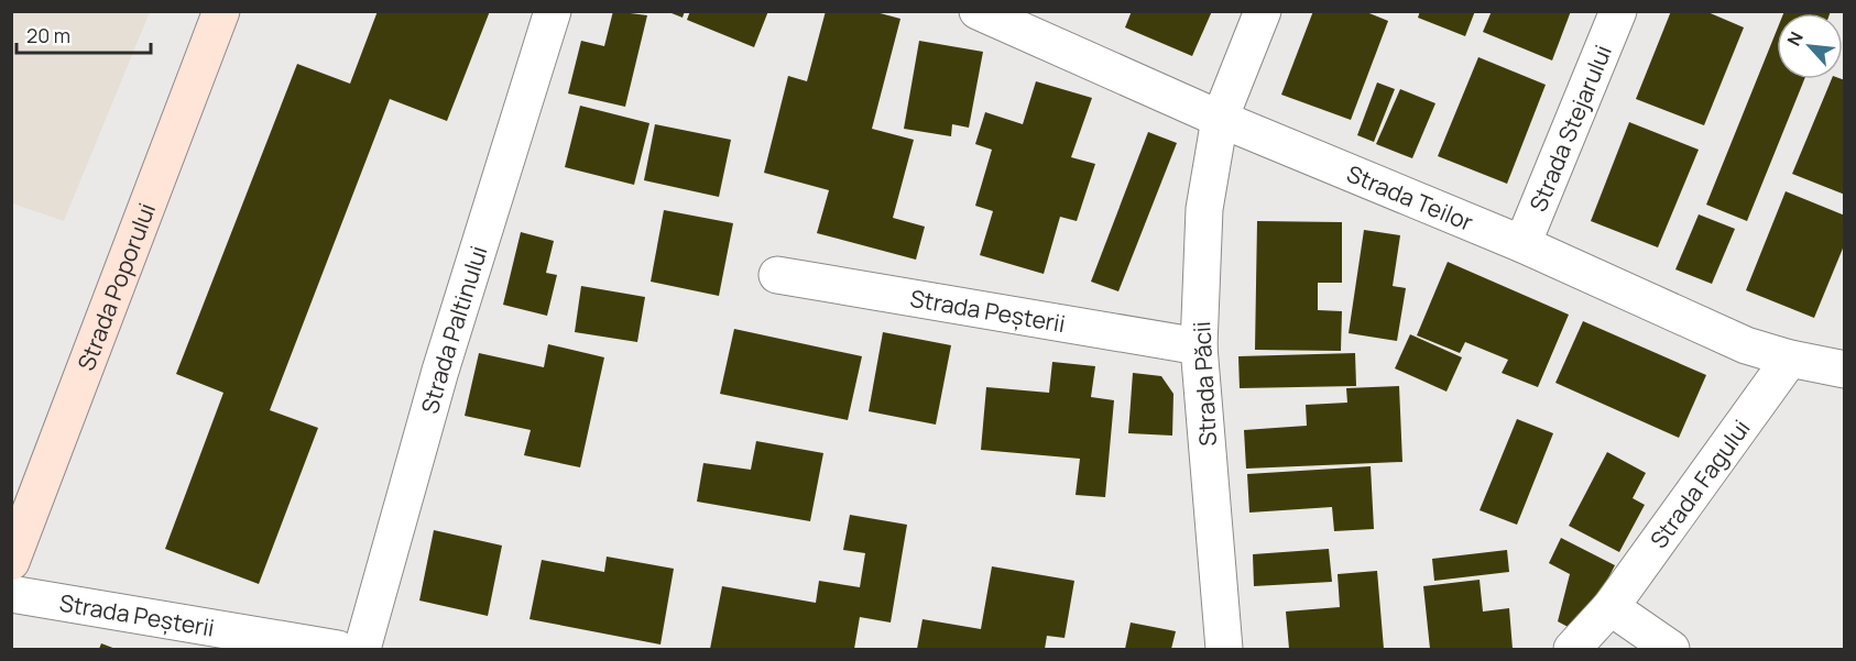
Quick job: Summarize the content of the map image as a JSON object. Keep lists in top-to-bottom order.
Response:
{
  "streets": {
    "street": [
      "Strada Stejarului",
      "Strada Teilor",
      "Strada Poporului",
      "Strada Peșterii",
      "Strada Paltinului",
      "Strada Păcii",
      "Strada Fagului"
    ]
  },
  "crossings": [
    ["Strada Stejarului", "Strada Teilor"],
    ["Strada Teilor", "Strada Păcii"],
    ["Strada Teilor", "Strada Fagului"],
    ["Strada Peșterii", "Strada Păcii"]
  ],
  "scale_bar": "20 m",
  "north": "top left"
}
